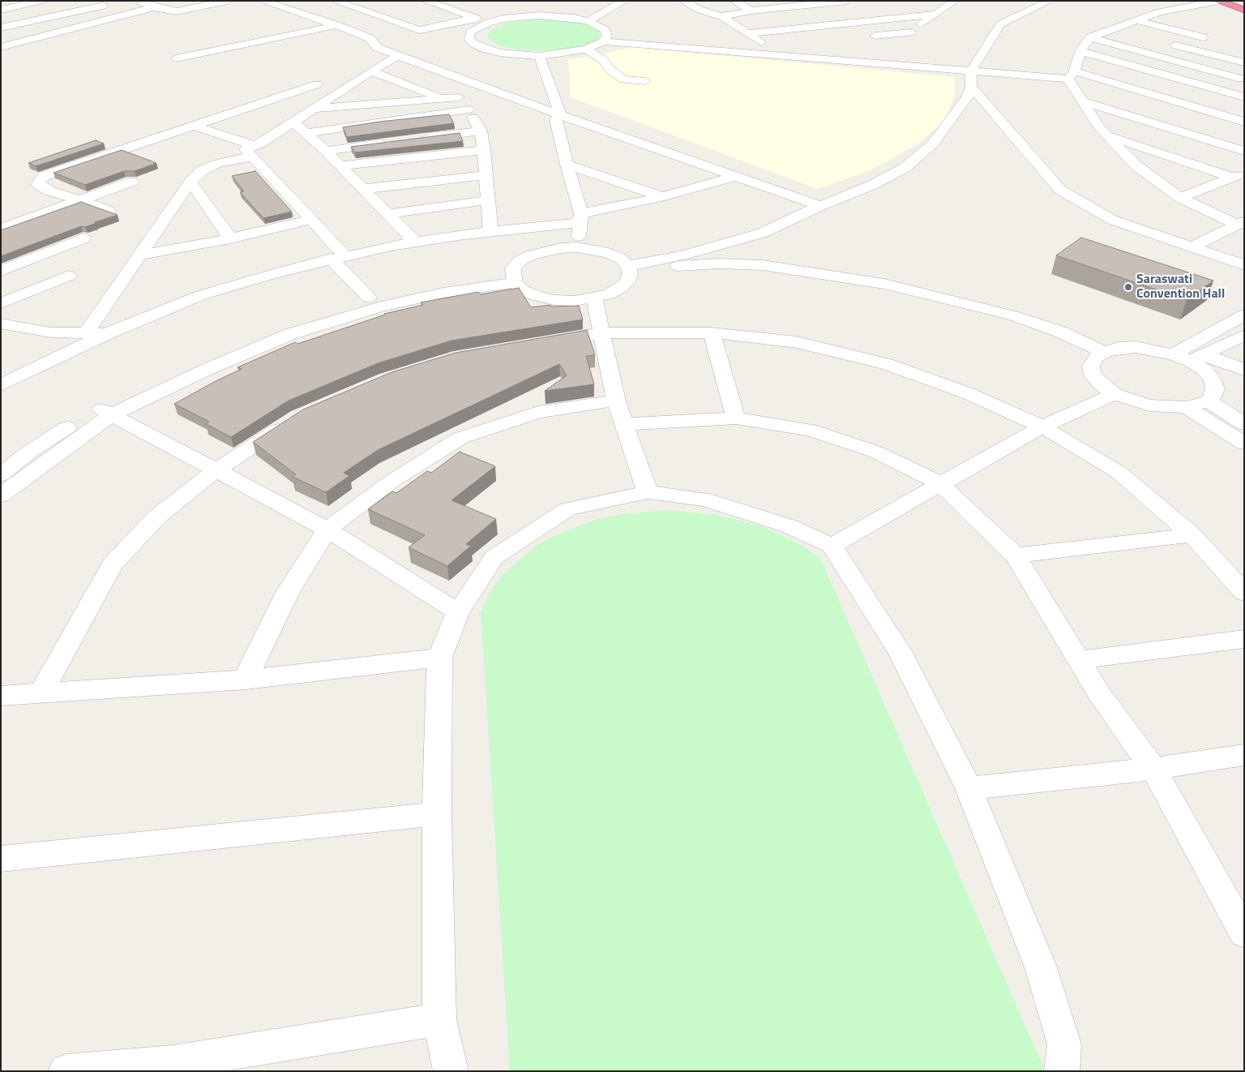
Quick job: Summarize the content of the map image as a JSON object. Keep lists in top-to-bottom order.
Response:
{
  "places": ["Saraswati Convention Hall"]
}
